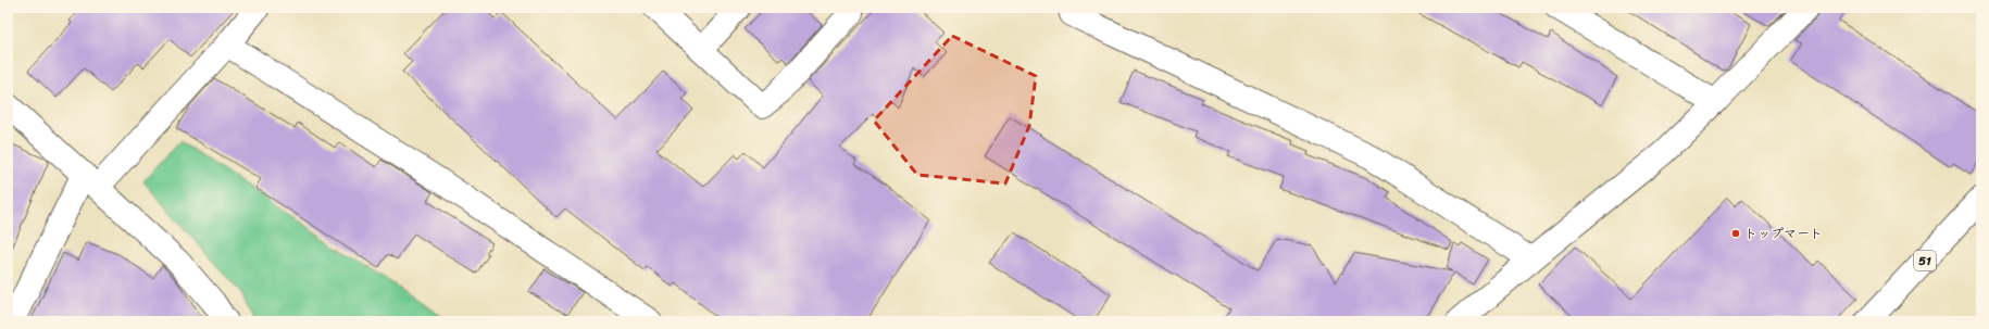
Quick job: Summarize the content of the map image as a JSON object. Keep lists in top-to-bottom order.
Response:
{
  "streets": {
    "main road": ["51"]
  },
  "places": ["トップマート"]
}
